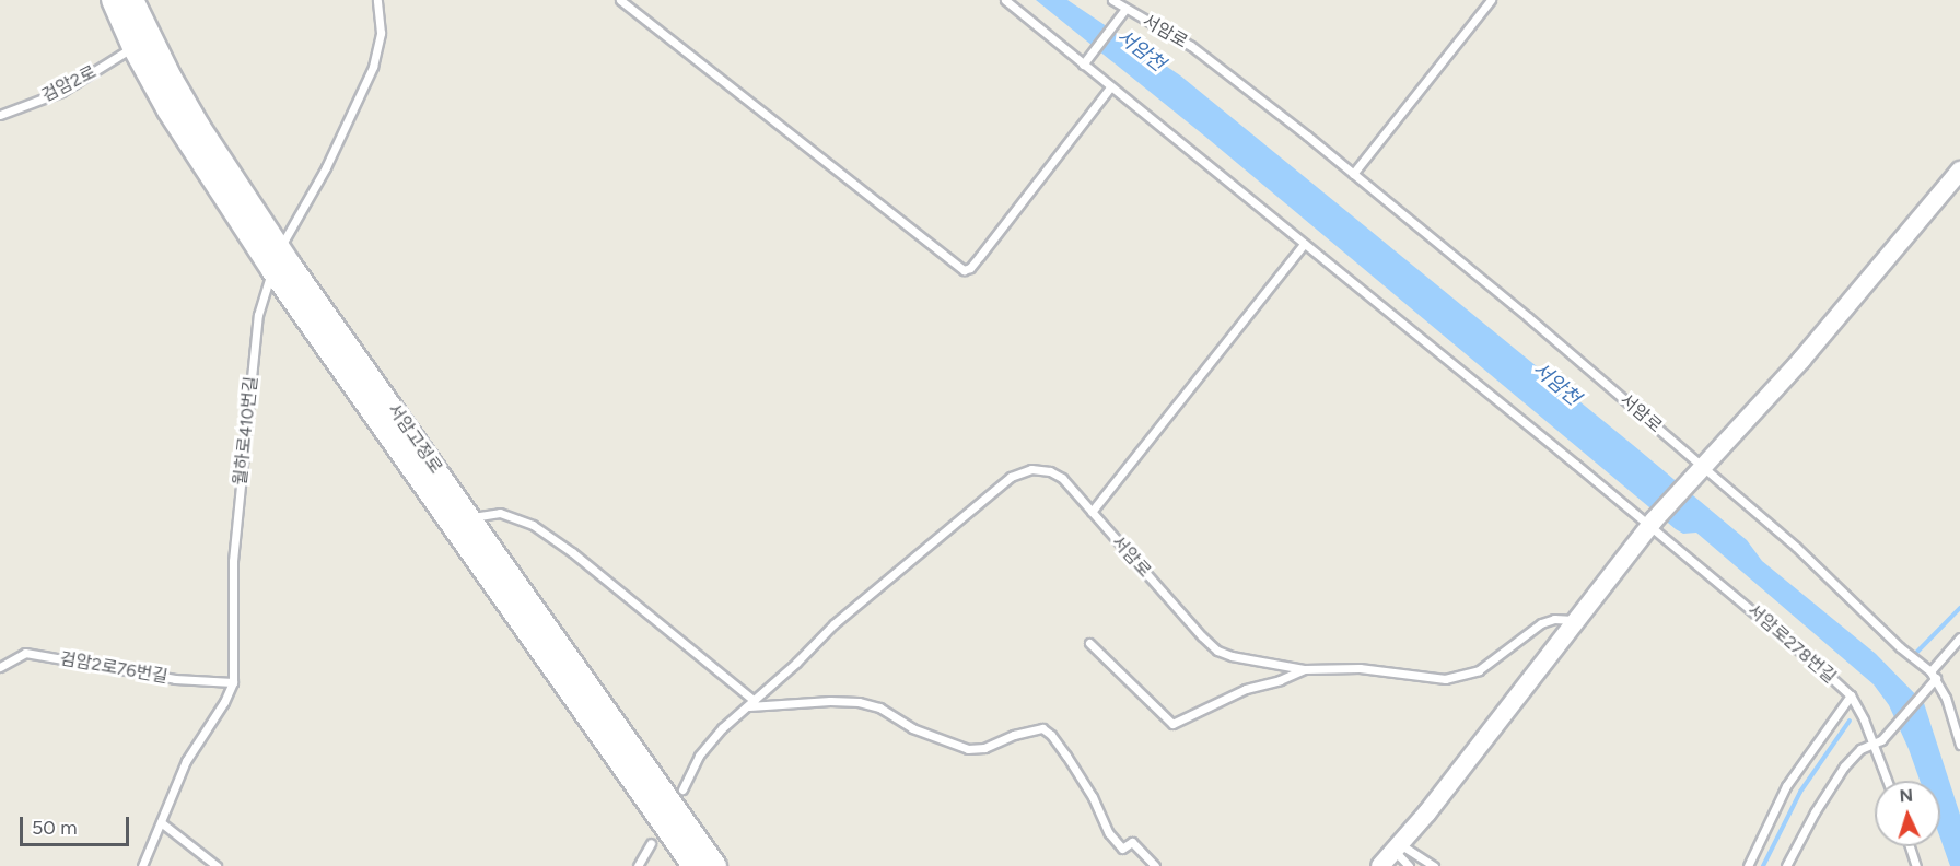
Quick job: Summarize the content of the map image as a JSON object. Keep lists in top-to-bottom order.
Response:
{
  "streets": {
    "main road": ["서암고정로"],
    "lane": [
      "서암로",
      "검암2로",
      "월하로410번길",
      "서암로278번길",
      "검암2로76번길"
    ]
  },
  "crossings": [
    ["검암2로", "서암고정로"],
    ["월하로410번길", "서암고정로"],
    ["월하로410번길", "검암2로76번길"]
  ],
  "water": ["서암천"],
  "scale_bar": "50 m",
  "north": "top"
}
